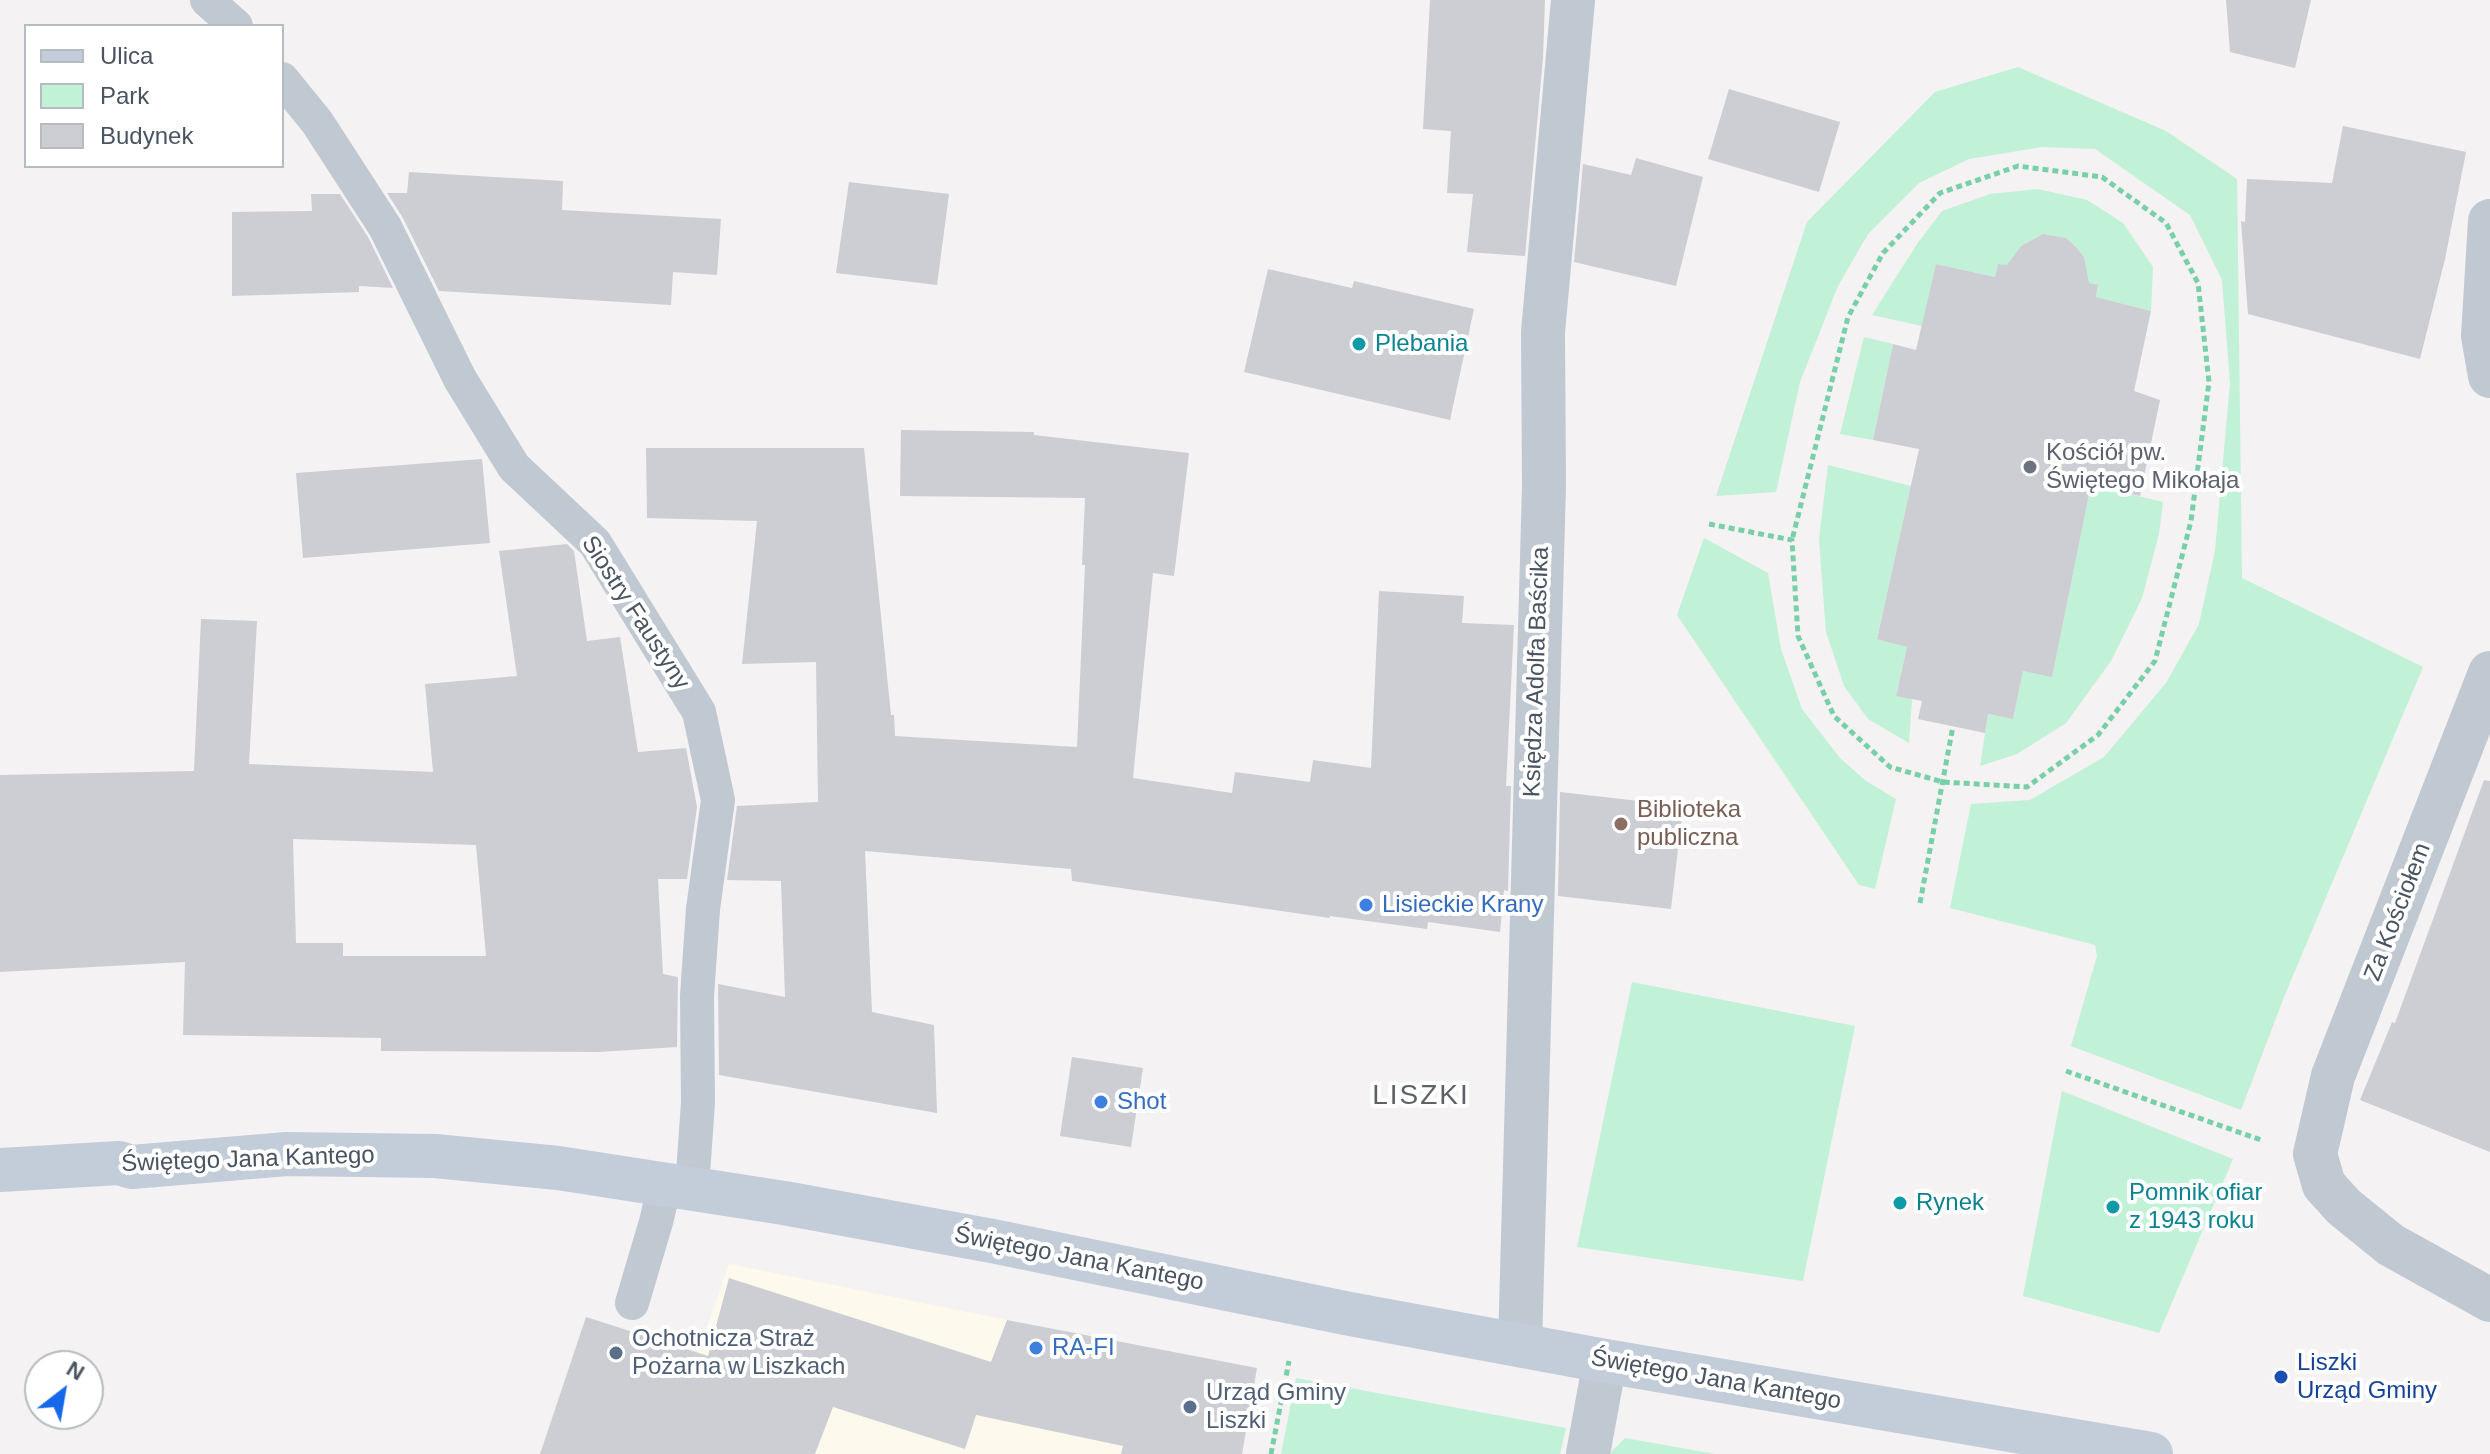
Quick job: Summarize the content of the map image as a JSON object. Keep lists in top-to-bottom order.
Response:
{
  "streets": {
    "main road": ["Świętego Jana Kantego"],
    "street": ["Księdza Adolfa Baścika", "Za Kościołem"],
    "lane": ["Siostry Faustyny"]
  },
  "crossings": [
    ["Siostry Faustyny", "Świętego Jana Kantego"],
    ["Księdza Adolfa Baścika", "Świętego Jana Kantego"]
  ],
  "districts": ["LISZKI"],
  "places": [
    "Plebania",
    "Kościół pw. Świętego Mikołaja",
    "Biblioteka publiczna",
    "Lisieckie Krany",
    "Shot",
    "Rynek",
    "Pomnik ofiar z 1943 roku",
    "RA-FI",
    "Ochotnicza Straż Pożarna w Liszkach",
    "Liszki Urząd Gminy",
    "Urząd Gminy Liszki"
  ],
  "legend": ["Ulica", "Park", "Budynek"],
  "north": "top right"
}
